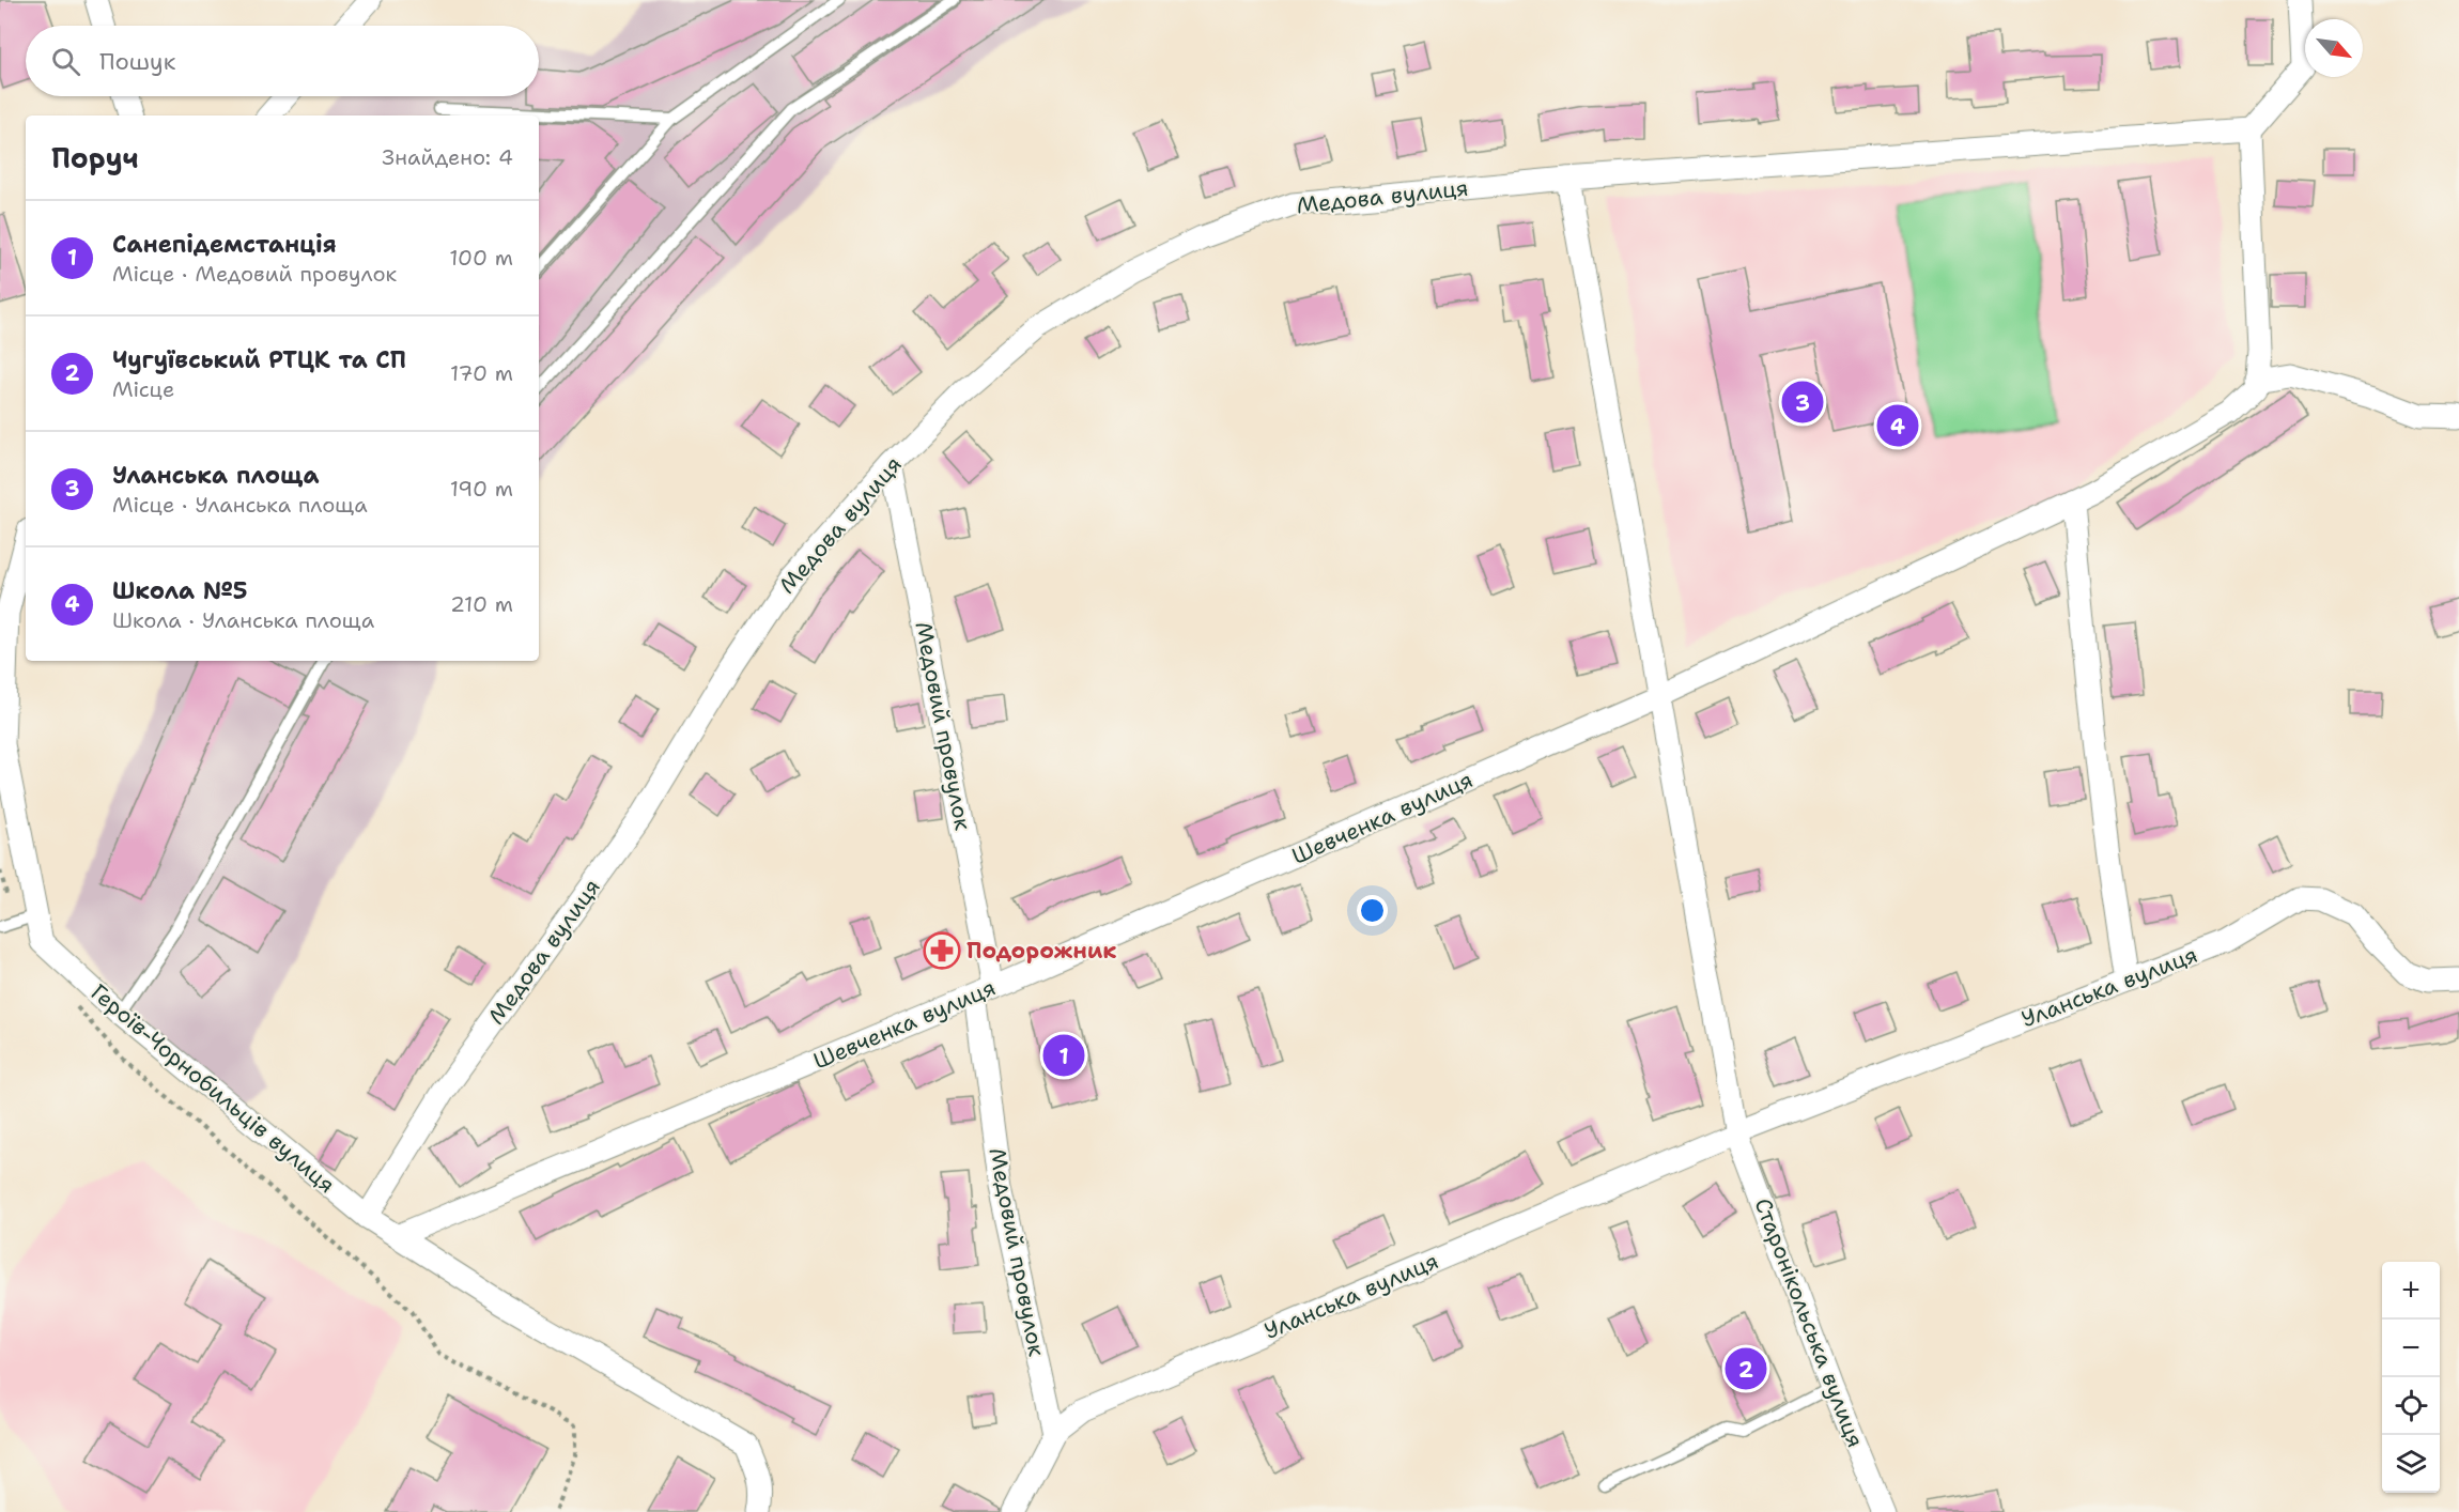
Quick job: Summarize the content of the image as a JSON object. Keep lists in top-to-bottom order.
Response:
{
  "streets": {
    "street": [
      "Медова вулиця",
      "Медовий провулок",
      "Шевченка вулиця",
      "Уланська вулиця",
      "Героїв-Чорнобильців вулиця",
      "Старонікольська вулиця"
    ]
  },
  "crossings": [
    ["Медова вулиця", "Медовий провулок"],
    ["Медова вулиця", "Героїв-Чорнобильців вулиця"],
    ["Медовий провулок", "Шевченка вулиця"],
    ["Медовий провулок", "Уланська вулиця"],
    ["Шевченка вулиця", "Героїв-Чорнобильців вулиця"],
    ["Уланська вулиця", "Старонікольська вулиця"]
  ],
  "places": {
    "pharmacy": ["Подорожник"]
  },
  "north": "bottom right",
  "page": {
    "search": "Пошук",
    "heading": ["Поруч", "Знайдено: 4"],
    "list": [
      {
        "mark": "1",
        "name": "Санепідемстанція",
        "note": "Місце · Медовий провулок",
        "value": "100 m"
      },
      {
        "mark": "2",
        "name": "Чугуївський РТЦК та СП",
        "note": "Місце",
        "value": "170 m"
      },
      {
        "mark": "3",
        "name": "Уланська площа",
        "note": "Місце · Уланська площа",
        "value": "190 m"
      },
      {
        "mark": "4",
        "name": "Школа №5",
        "note": "Школа · Уланська площа",
        "value": "210 m"
      }
    ],
    "pins": [
      "3",
      "4",
      "1",
      "2"
    ],
    "map_buttons": ["+", "−"]
  }
}
